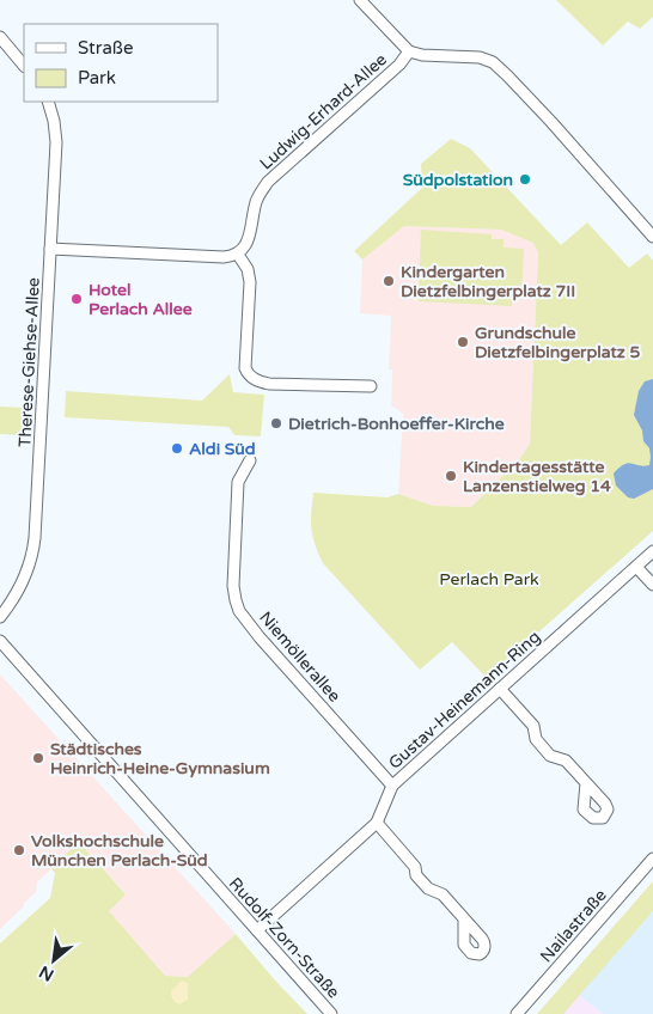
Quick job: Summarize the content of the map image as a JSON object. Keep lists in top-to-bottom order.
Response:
{
  "streets": {
    "street": [
      "Ludwig-Erhard-Allee",
      "Therese-Giehse-Allee",
      "Niemöllerallee",
      "Gustav-Heinemann-Ring",
      "Nailastraße",
      "Rudolf-Zorn-Straße"
    ]
  },
  "crossings": [
    ["Niemöllerallee", "Gustav-Heinemann-Ring"],
    ["Gustav-Heinemann-Ring", "Rudolf-Zorn-Straße"]
  ],
  "parks": ["Perlach Park"],
  "places": [
    "Südpolstation",
    "Kindergarten Dietzfelbingerplatz 7II",
    "Hotel Perlach Allee",
    "Grundschule Dietzfelbingerplatz 5",
    "Dietrich-Bonhoeffer-Kirche",
    "Aldi Süd",
    "Kindertagesstätte Lanzenstielweg 14",
    "Städtisches Heinrich-Heine-Gymnasium",
    "Volkshochschule München Perlach-Süd"
  ],
  "legend": ["Straße", "Park"],
  "north": "bottom left"
}
